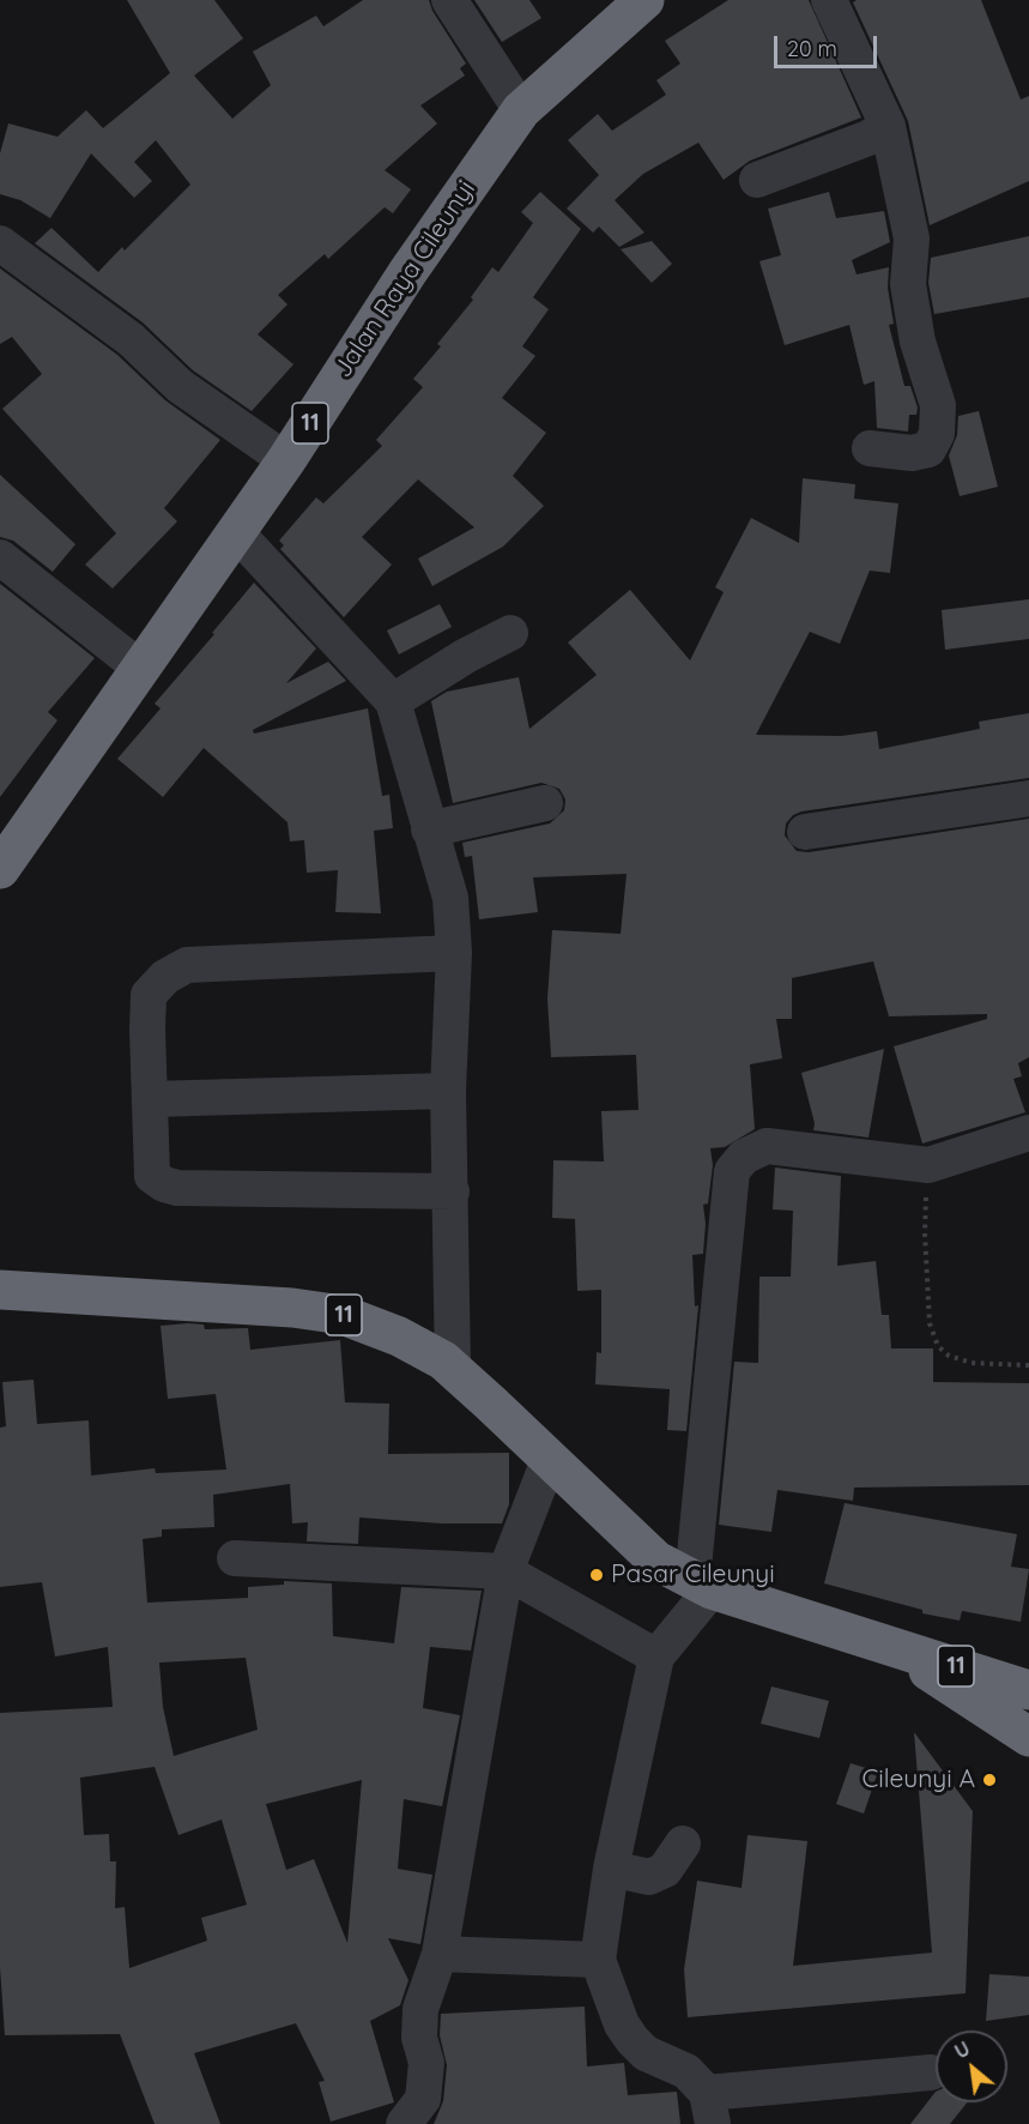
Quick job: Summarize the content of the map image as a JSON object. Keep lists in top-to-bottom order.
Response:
{
  "streets": {
    "highway": ["Jalan Raya Cileunyi", "11"]
  },
  "places": ["Pasar Cileunyi", "Cileunyi A"],
  "scale_bar": "20 m",
  "north": "top left"
}
